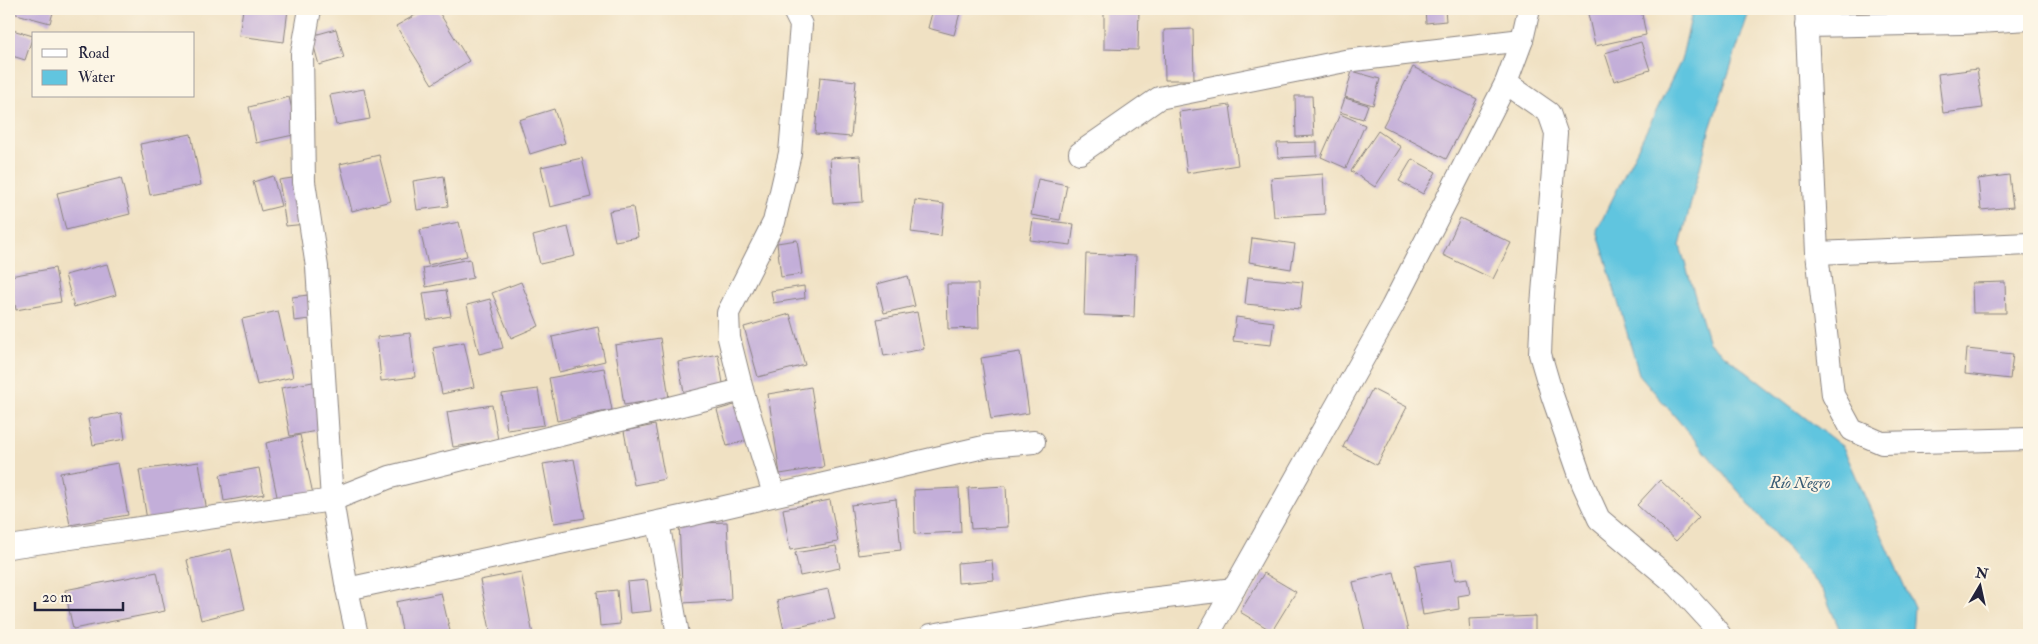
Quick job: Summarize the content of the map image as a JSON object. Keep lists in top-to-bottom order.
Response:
{
  "water": ["Río Negro"],
  "legend": ["Road", "Water"],
  "scale_bar": "20 m",
  "north": "top"
}
